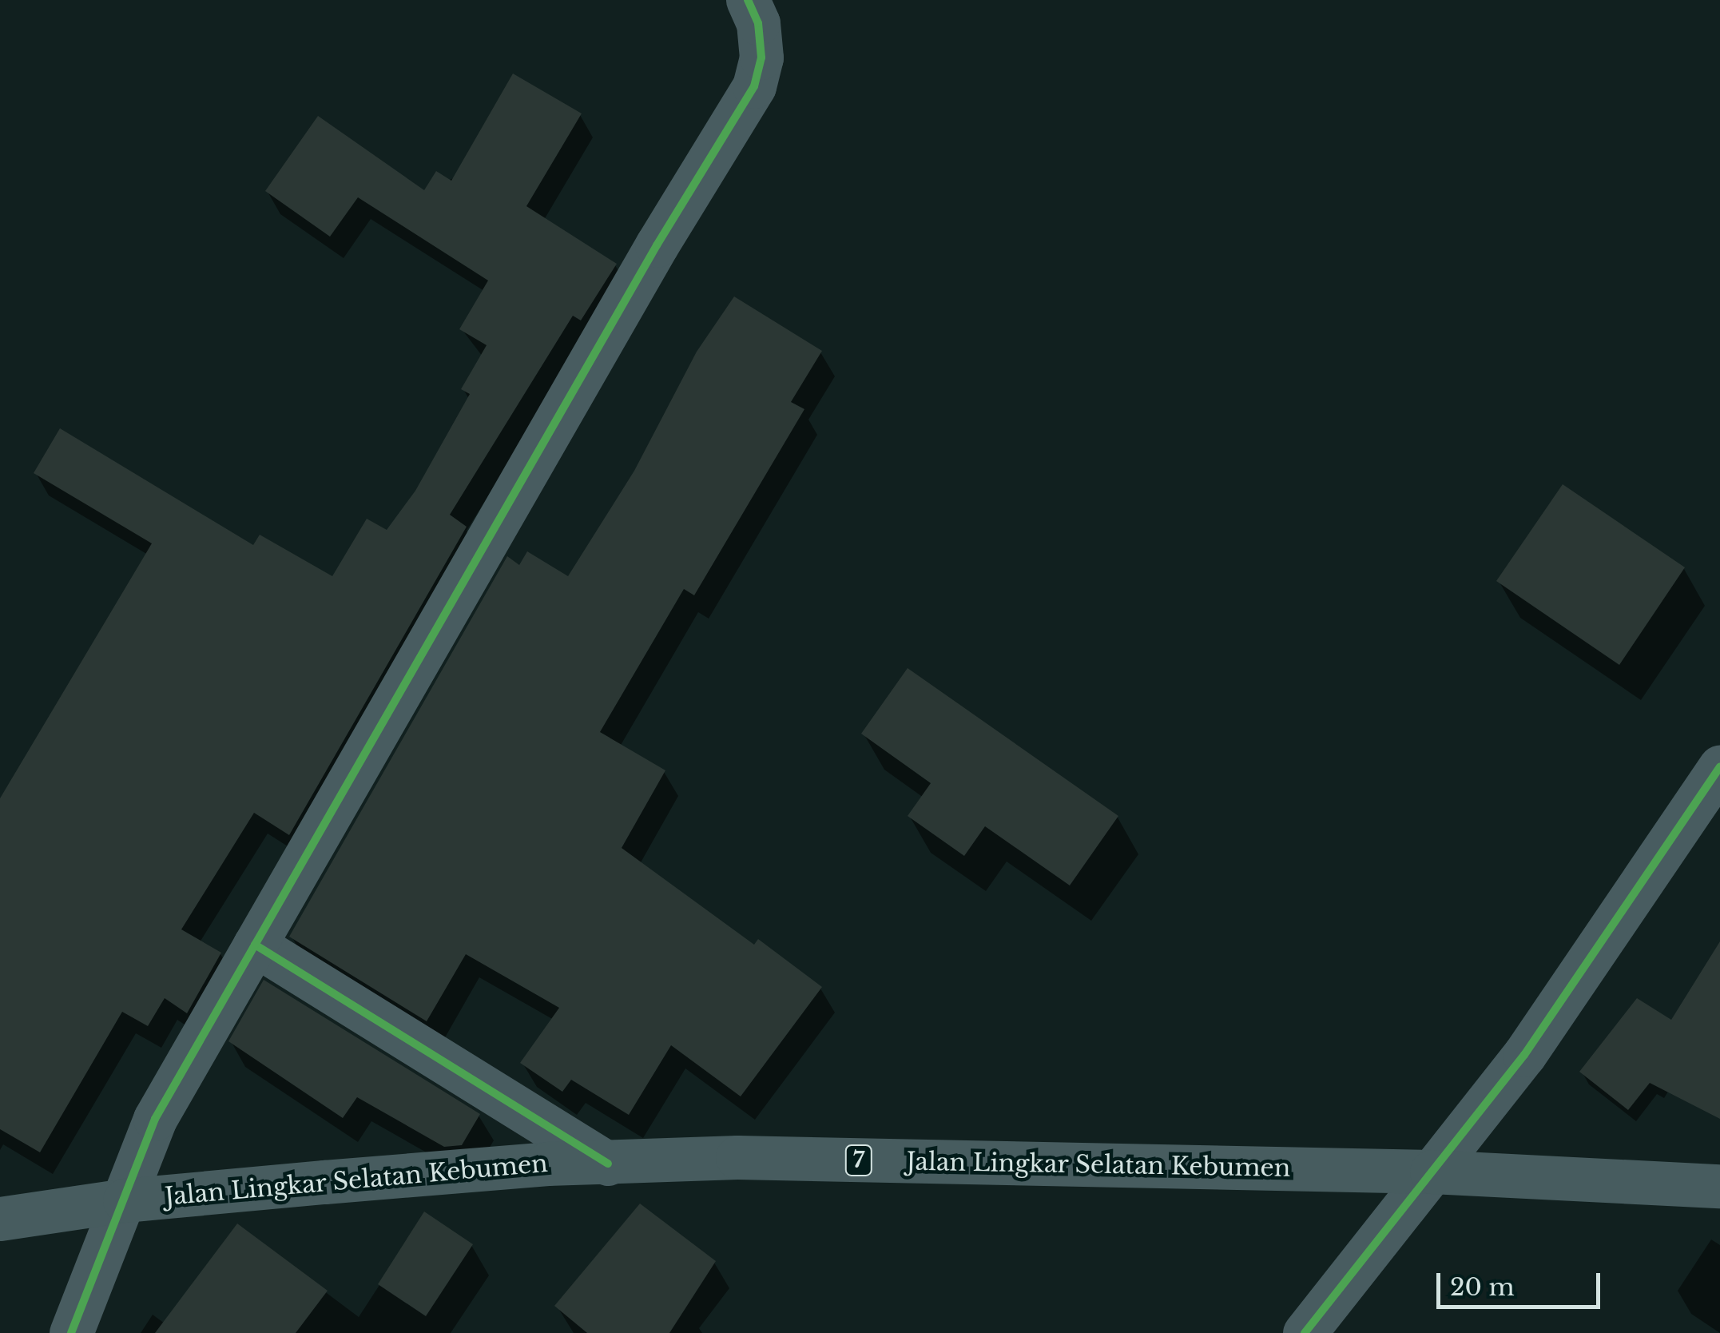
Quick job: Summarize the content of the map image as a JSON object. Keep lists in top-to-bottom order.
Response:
{
  "streets": {
    "highway": ["7", "Jalan Lingkar Selatan Kebumen"]
  },
  "scale_bar": "20 m"
}
